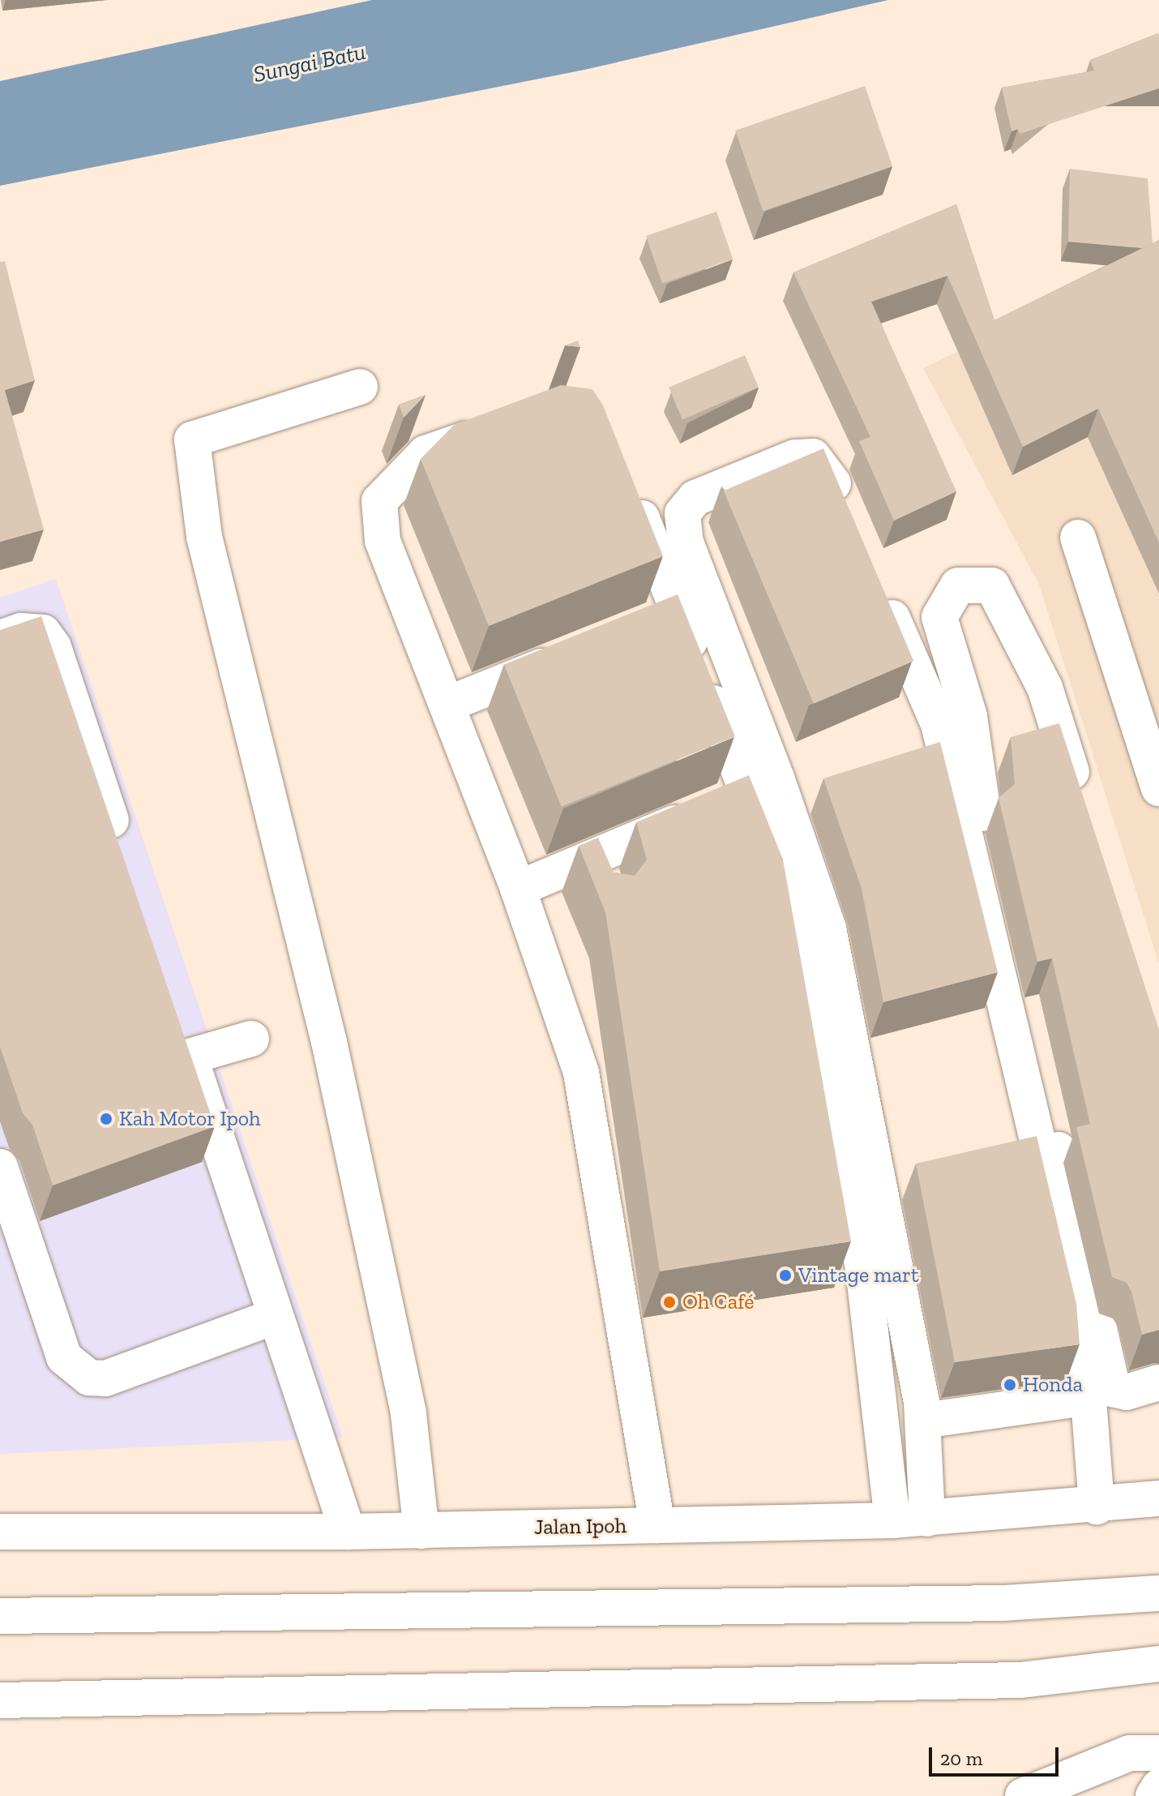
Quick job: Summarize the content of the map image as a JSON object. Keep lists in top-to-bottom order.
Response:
{
  "streets": {
    "main road": ["Jalan Ipoh"]
  },
  "water": ["Sungai Batu"],
  "places": [
    "Kah Motor Ipoh",
    "Vintage mart",
    "Oh Café",
    "Honda"
  ],
  "scale_bar": "20 m"
}
